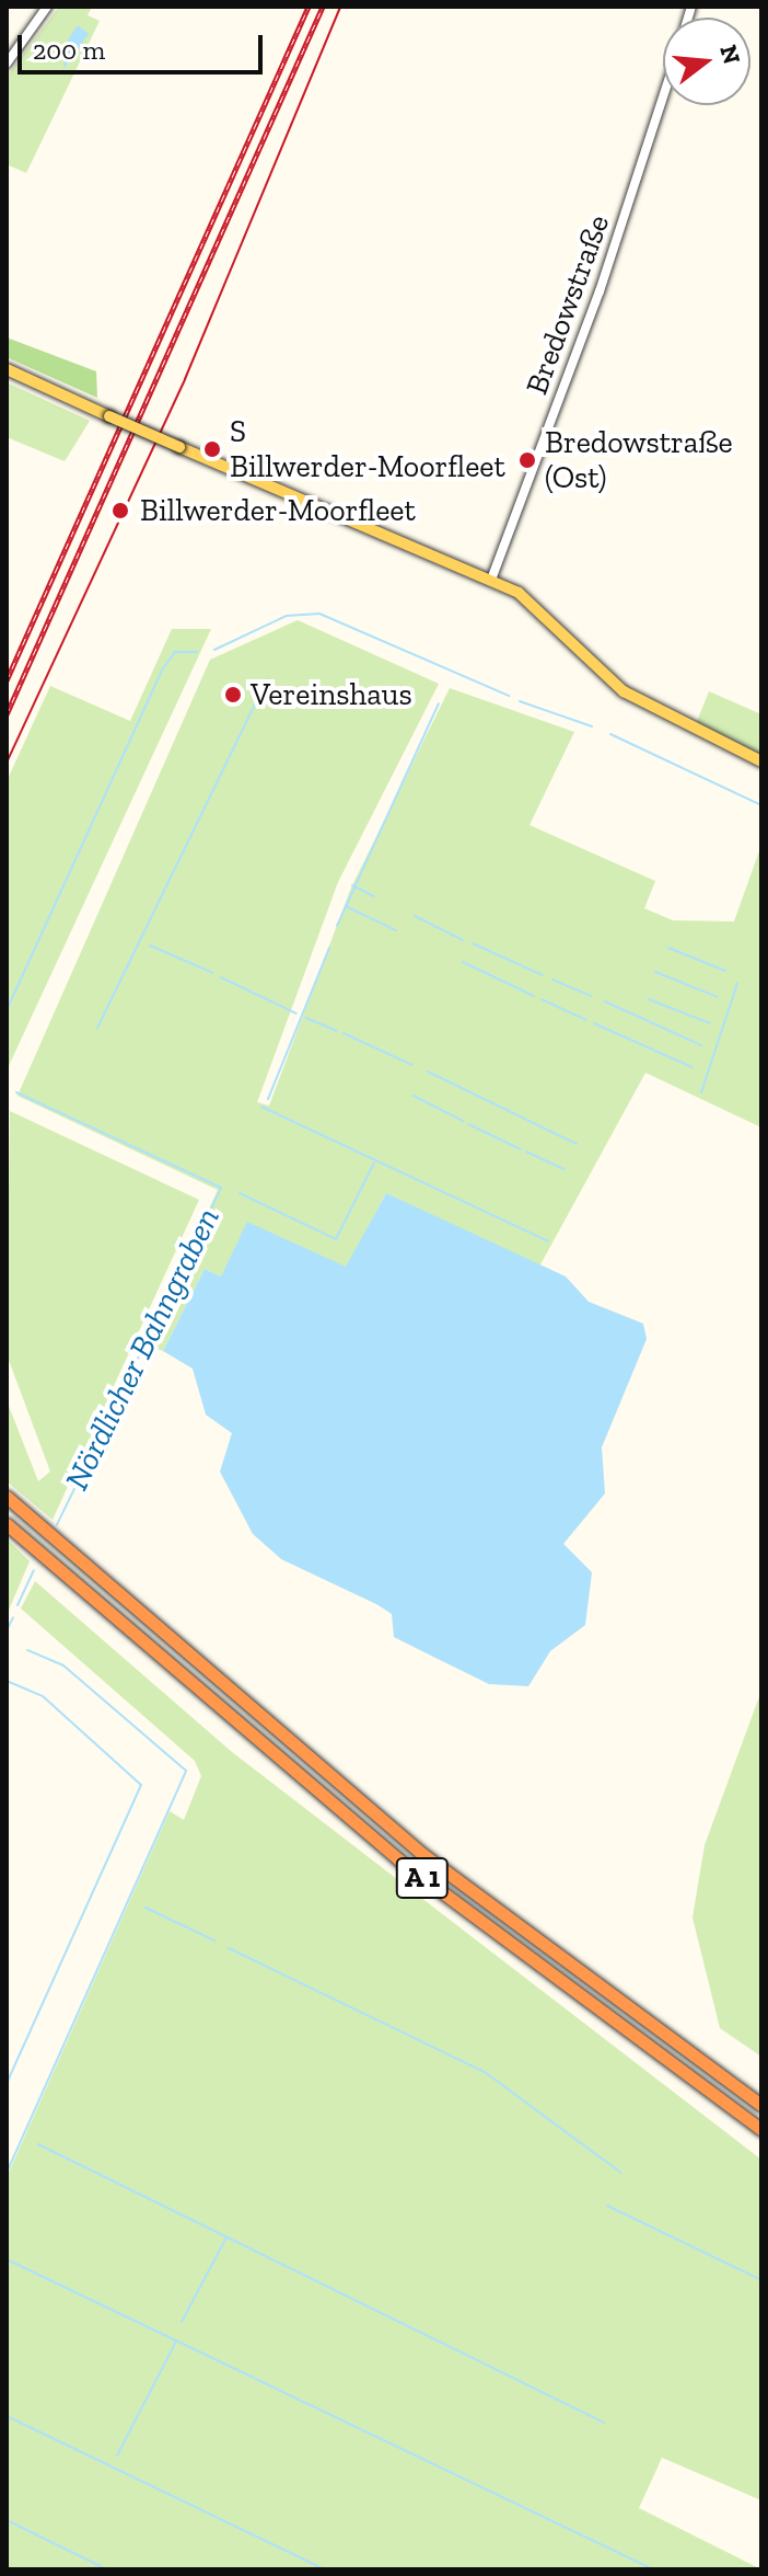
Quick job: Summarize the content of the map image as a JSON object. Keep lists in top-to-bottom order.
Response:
{
  "streets": {
    "highway": ["A 1"],
    "street": ["Bredowstraße"]
  },
  "water": ["Nördlicher Bahngraben"],
  "places": [
    "S Billwerder-Moorfleet",
    "Bredowstraße (Ost)",
    "Billwerder-Moorfleet",
    "Vereinshaus"
  ],
  "scale_bar": "200 m",
  "north": "right"
}
